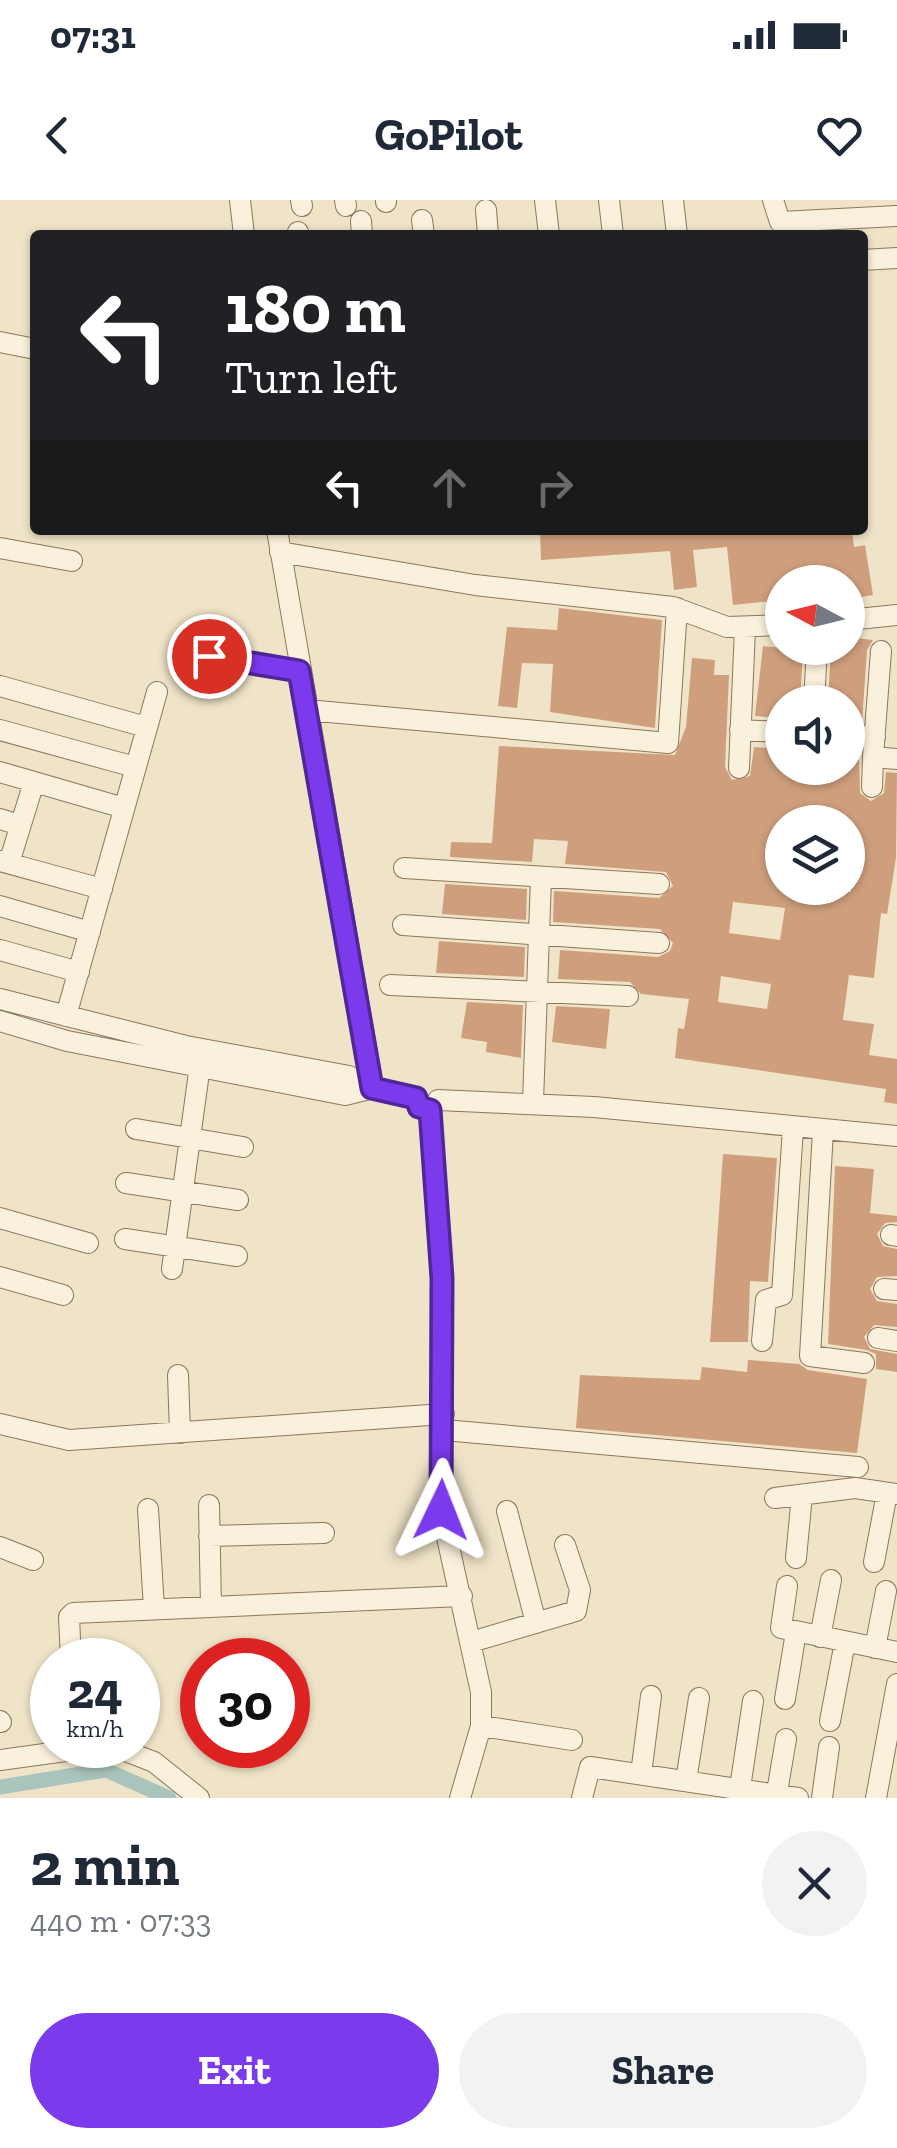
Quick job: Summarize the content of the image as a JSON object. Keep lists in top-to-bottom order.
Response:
{
  "north": "left",
  "page": {
    "status": "07:31",
    "header": "GoPilot",
    "turn": ["180 m", "Turn left"],
    "speed": "24 km/h",
    "limit": "30",
    "heading": ["2 min", "440 m · 07:33"],
    "buttons": ["Exit", "Share"]
  }
}
